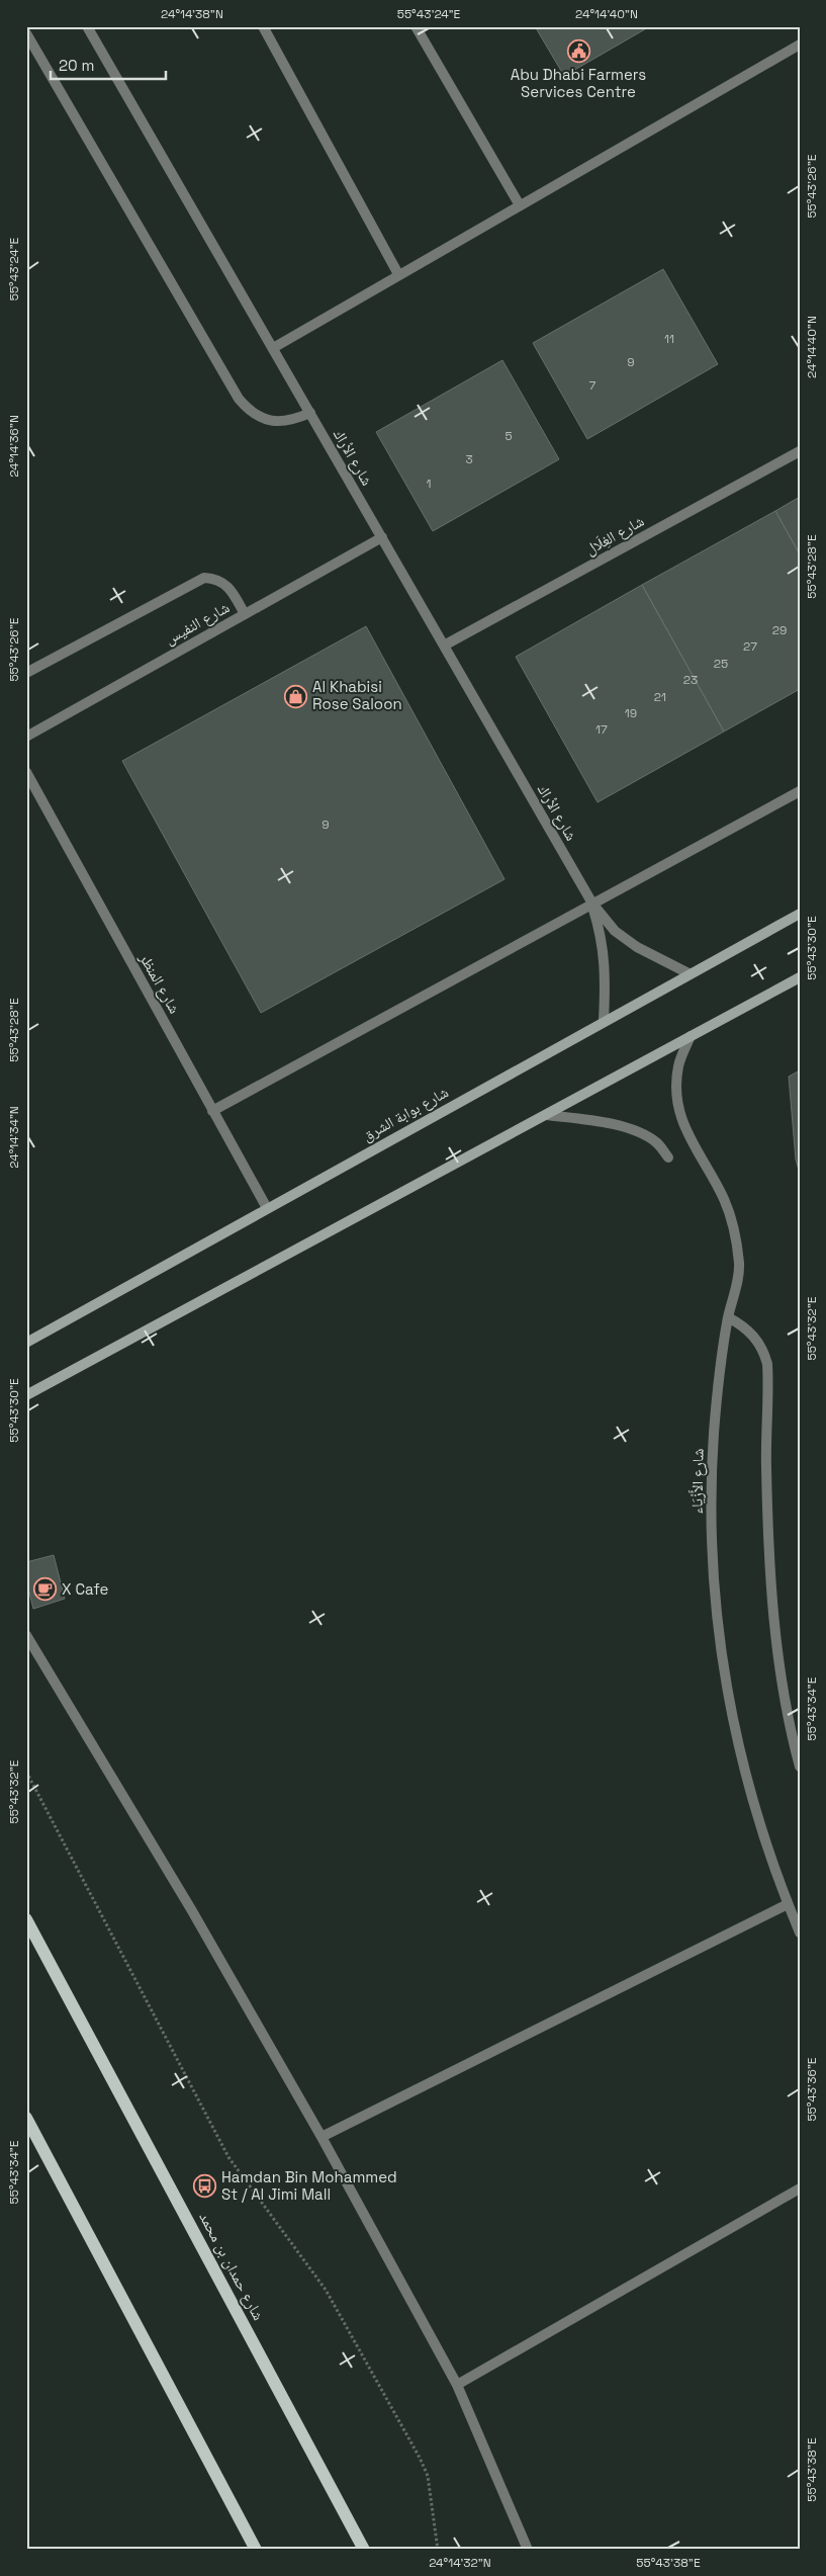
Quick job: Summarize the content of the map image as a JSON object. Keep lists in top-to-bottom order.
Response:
{
  "streets": {
    "main road": ["شارع حمدان بن محمد"],
    "street": [
      "شارع الأراك",
      "شارع الغِلَال",
      "شارع النفيس",
      "شارع المنظر",
      "شارع بوابة الشرق",
      "شارع الأَزْيَاء"
    ]
  },
  "crossings": [
    ["شارع الأراك", "شارع الغِلَال"],
    ["شارع الأراك", "شارع النفيس"],
    ["شارع الأراك", "شارع بوابة الشرق"],
    ["شارع المنظر", "شارع بوابة الشرق"]
  ],
  "places": {
    "public building": ["Abu Dhabi Farmers Services Centre"],
    "shop": ["Al Khabisi Rose Saloon"],
    "cafe": ["X Cafe"],
    "bus stop": ["Hamdan Bin Mohammed St / Al Jimi Mall"]
  },
  "house_numbers": [
    "11",
    "9",
    "7",
    "5",
    "3",
    "1",
    "29",
    "27",
    "25",
    "23",
    "21",
    "19",
    "17",
    "9"
  ],
  "scale_bar": "20 m",
  "coordinates": [
    "24°14'38\"N",
    "55°43'24\"E",
    "24°14'40\"N",
    "55°43'26\"E",
    "24°14'36\"N",
    "55°43'28\"E",
    "55°43'30\"E",
    "24°14'34\"N",
    "55°43'32\"E",
    "55°43'34\"E",
    "55°43'36\"E",
    "55°43'38\"E",
    "24°14'32\"N"
  ]
}
